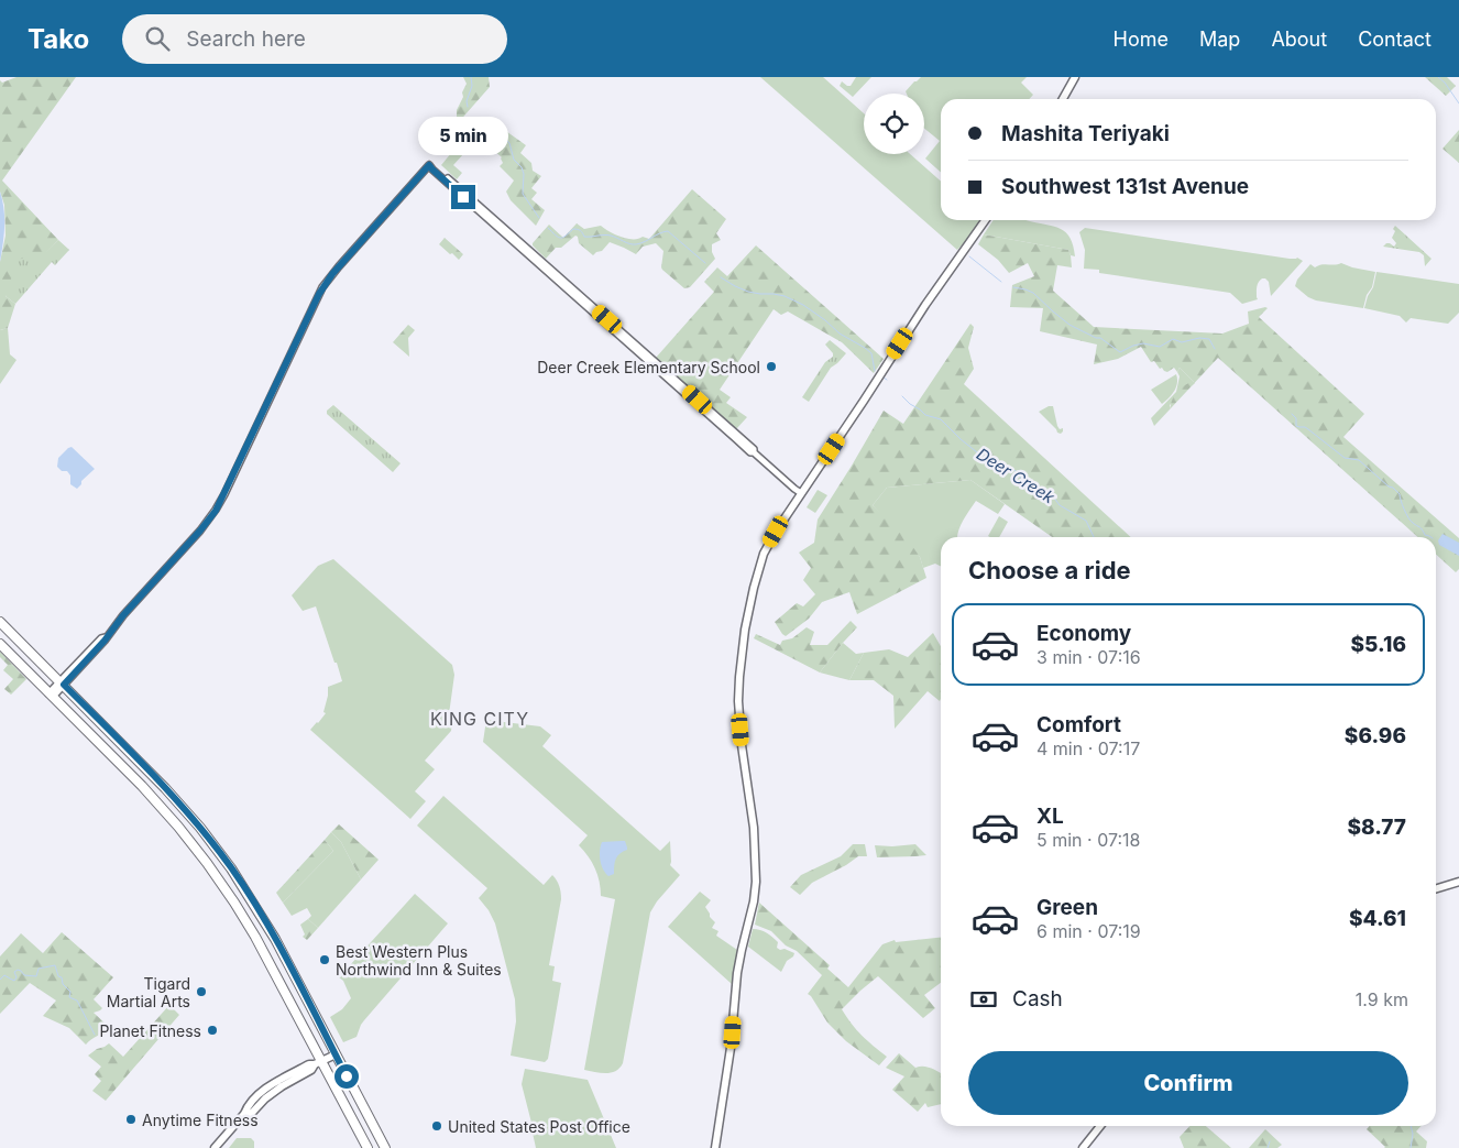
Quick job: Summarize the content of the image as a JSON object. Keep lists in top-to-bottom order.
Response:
{
  "districts": ["KING CITY"],
  "water": ["Deer Creek"],
  "places": [
    "Deer Creek Elementary School",
    "Best Western Plus Northwind Inn & Suites",
    "Tigard Martial Arts",
    "Planet Fitness",
    "Anytime Fitness",
    "United States Post Office"
  ],
  "page": {
    "header": "Tako",
    "search": "Search here",
    "nav": [
      "Home",
      "Map",
      "About",
      "Contact"
    ],
    "banner": ["Mashita Teriyaki", "Southwest 131st Avenue"],
    "bubble": "5 min",
    "heading": "Choose a ride",
    "list": [
      {
        "name": "Economy",
        "note": "3 min · 07:16",
        "value": "$5.16"
      },
      {
        "name": "Comfort",
        "note": "4 min · 07:17",
        "value": "$6.96"
      },
      {
        "name": "XL",
        "note": "5 min · 07:18",
        "value": "$8.77"
      },
      {
        "name": "Green",
        "note": "6 min · 07:19",
        "value": "$4.61"
      }
    ],
    "pay": ["Cash", "1.9 km"],
    "buttons": "Confirm"
  }
}
